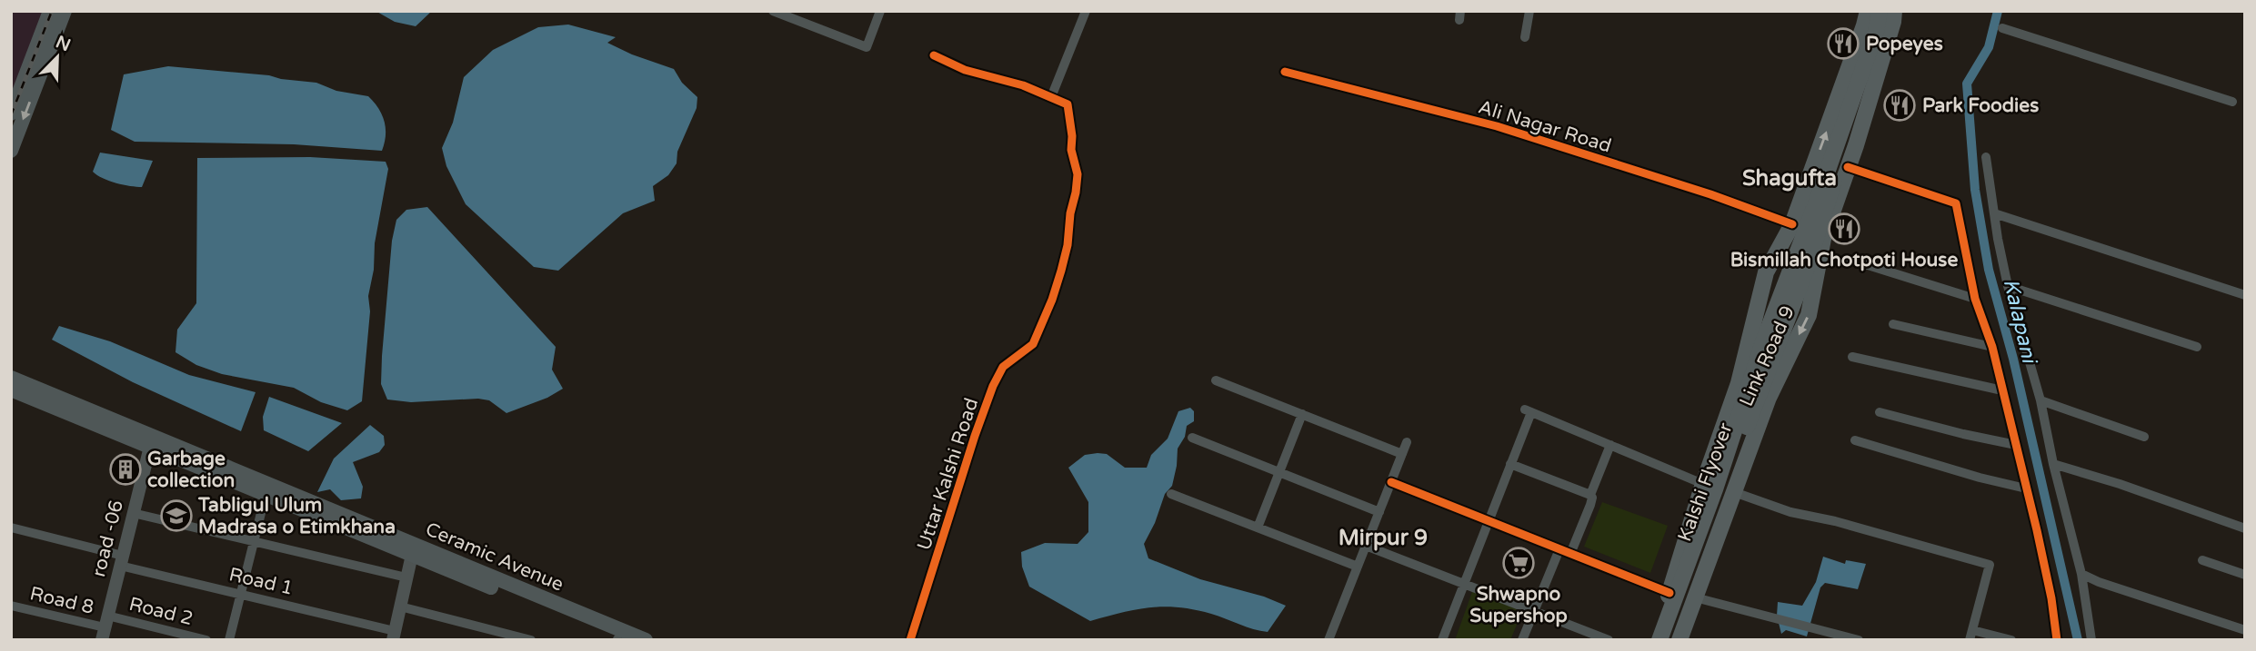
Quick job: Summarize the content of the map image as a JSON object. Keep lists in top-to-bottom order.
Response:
{
  "streets": {
    "main road": ["Link Road 9", "Kalshi Flyover", "Ceramic Avenue"],
    "street": [
      "Ali Nagar Road",
      "Uttar Kalshi Road",
      "road -06",
      "Road 1",
      "Road 8",
      "Road 2"
    ]
  },
  "crossings": [
    ["Ali Nagar Road", "Link Road 9"],
    ["road -06", "Ceramic Avenue"],
    ["road -06", "Road 1"],
    ["road -06", "Road 8"],
    ["road -06", "Road 2"],
    ["Road 8", "Road 2"]
  ],
  "districts": ["Shagufta", "Mirpur 9"],
  "water": ["Kalapani"],
  "places": {
    "restaurant": ["Popeyes", "Park Foodies", "Bismillah Chotpoti House"],
    "building": ["Garbage collection"],
    "school or university": ["Tabligul Ulum Madrasa o Etimkhana"],
    "supermarket": ["Shwapno Supershop"]
  },
  "north": "top right"
}
